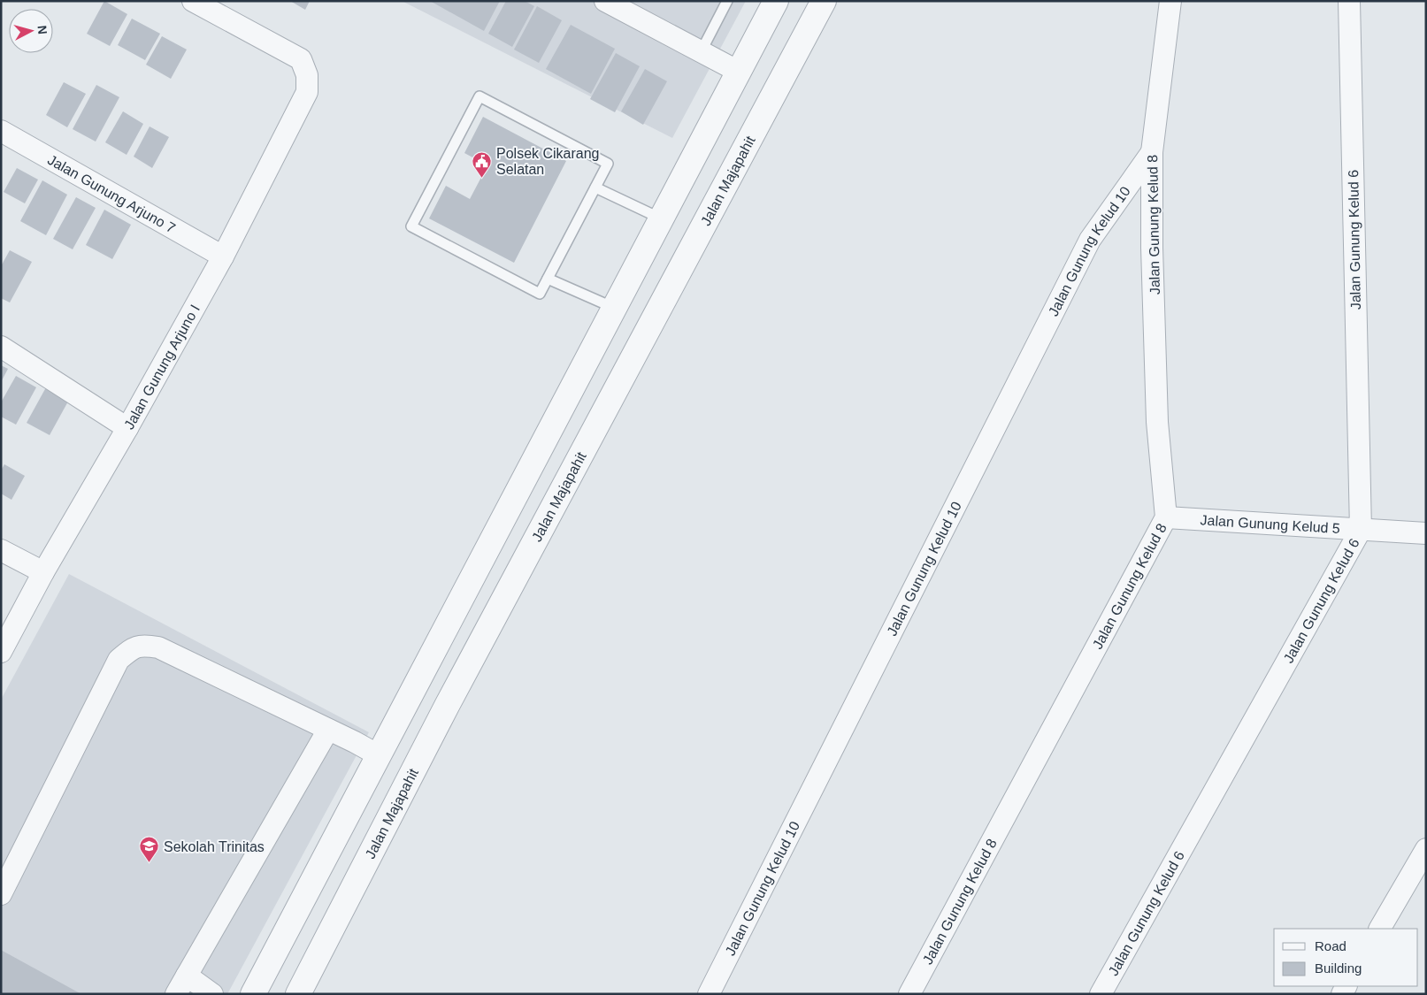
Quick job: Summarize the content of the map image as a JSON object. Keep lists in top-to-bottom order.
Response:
{
  "streets": {
    "street": [
      "Jalan Majapahit",
      "Jalan Gunung Arjuno 7",
      "Jalan Gunung Kelud 8",
      "Jalan Gunung Kelud 6",
      "Jalan Gunung Kelud 10",
      "Jalan Gunung Arjuno I",
      "Jalan Gunung Kelud 5"
    ]
  },
  "crossings": [
    ["Jalan Gunung Arjuno 7", "Jalan Gunung Arjuno I"],
    ["Jalan Gunung Kelud 8", "Jalan Gunung Kelud 10"],
    ["Jalan Gunung Kelud 8", "Jalan Gunung Kelud 5"],
    ["Jalan Gunung Kelud 6", "Jalan Gunung Kelud 5"]
  ],
  "places": {
    "public building": ["Polsek Cikarang Selatan"],
    "school or university": ["Sekolah Trinitas"]
  },
  "legend": ["Road", "Building"],
  "north": "right"
}
